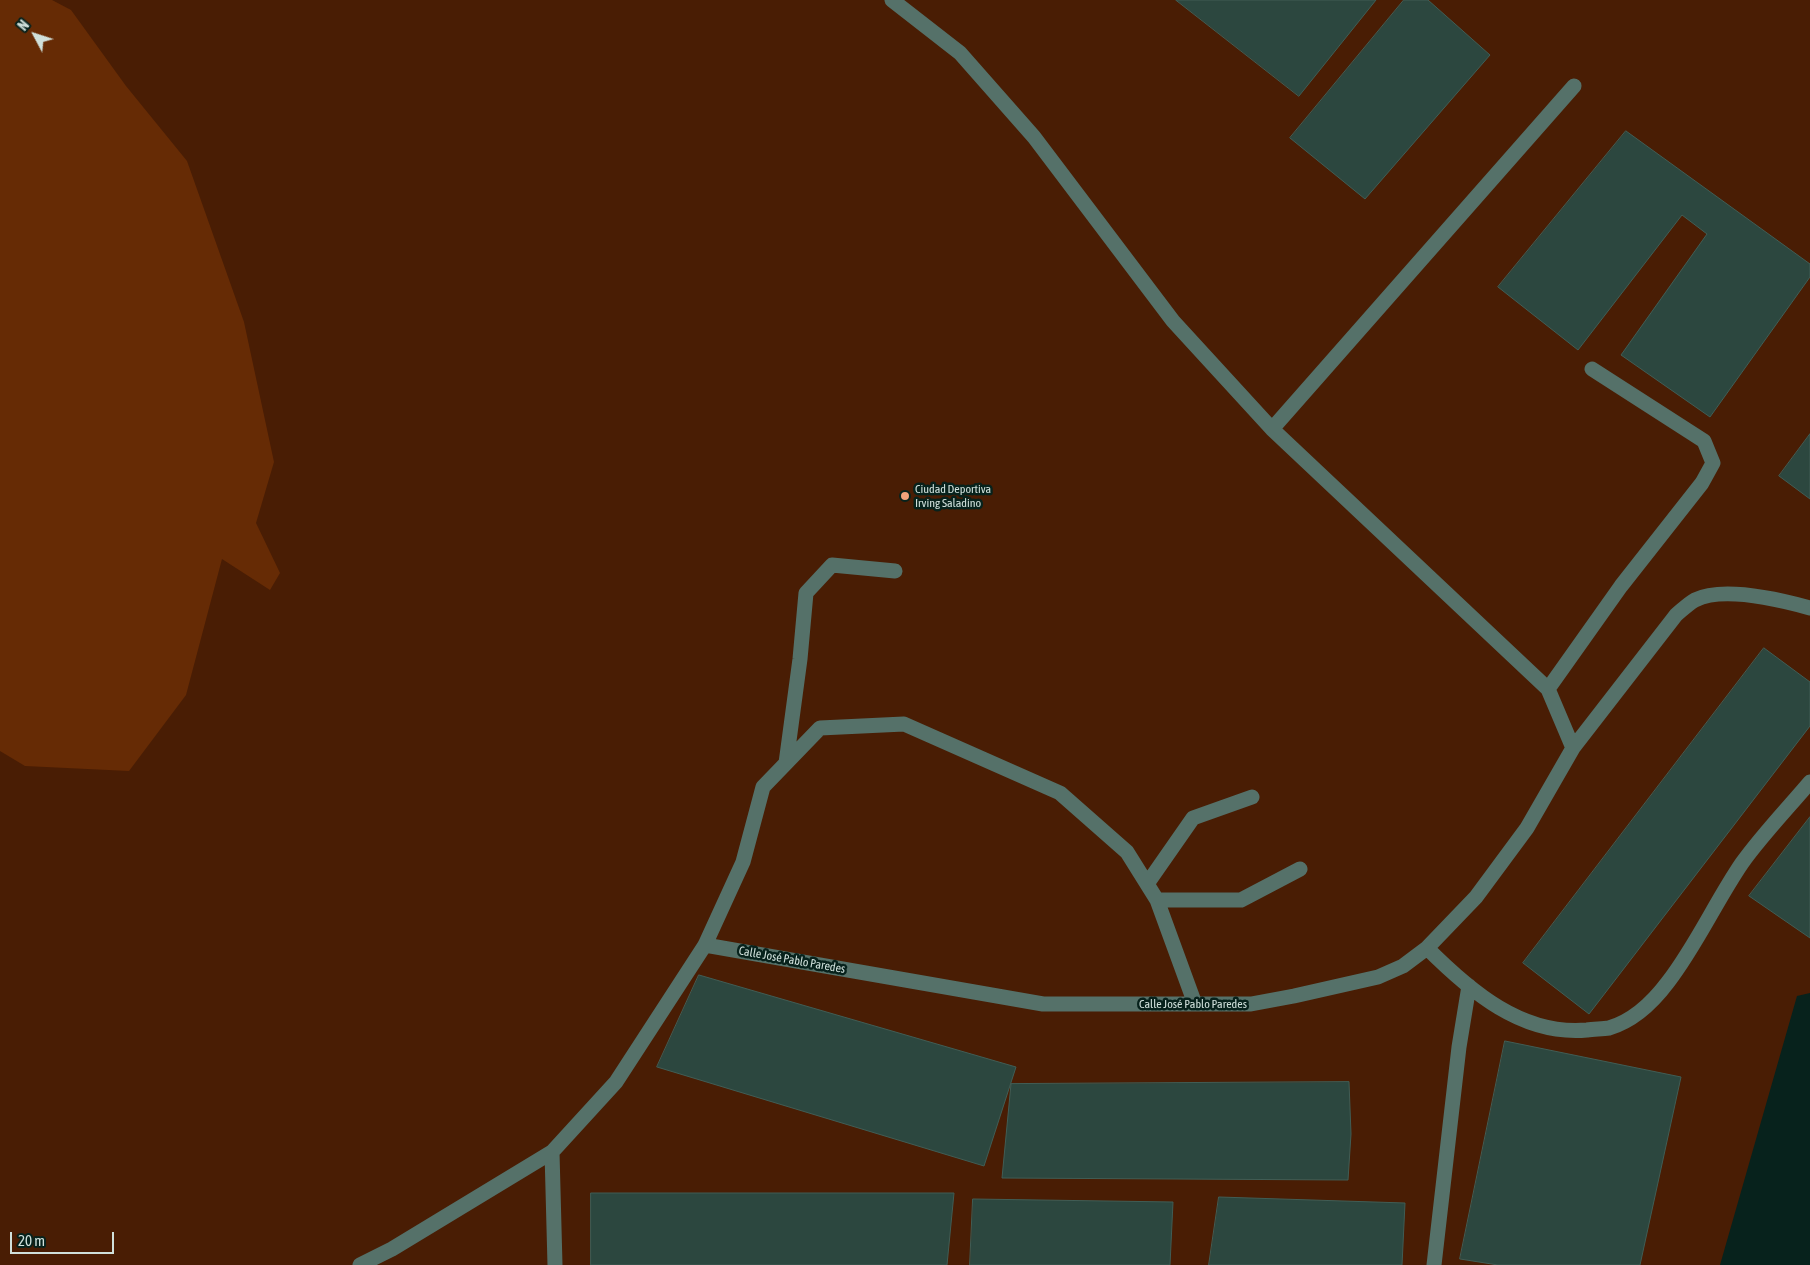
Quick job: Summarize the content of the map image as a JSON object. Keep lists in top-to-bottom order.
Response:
{
  "streets": {
    "street": ["Calle José Pablo Paredes"]
  },
  "places": ["Ciudad Deportiva Irving Saladino"],
  "scale_bar": "20 m",
  "north": "top left"
}
